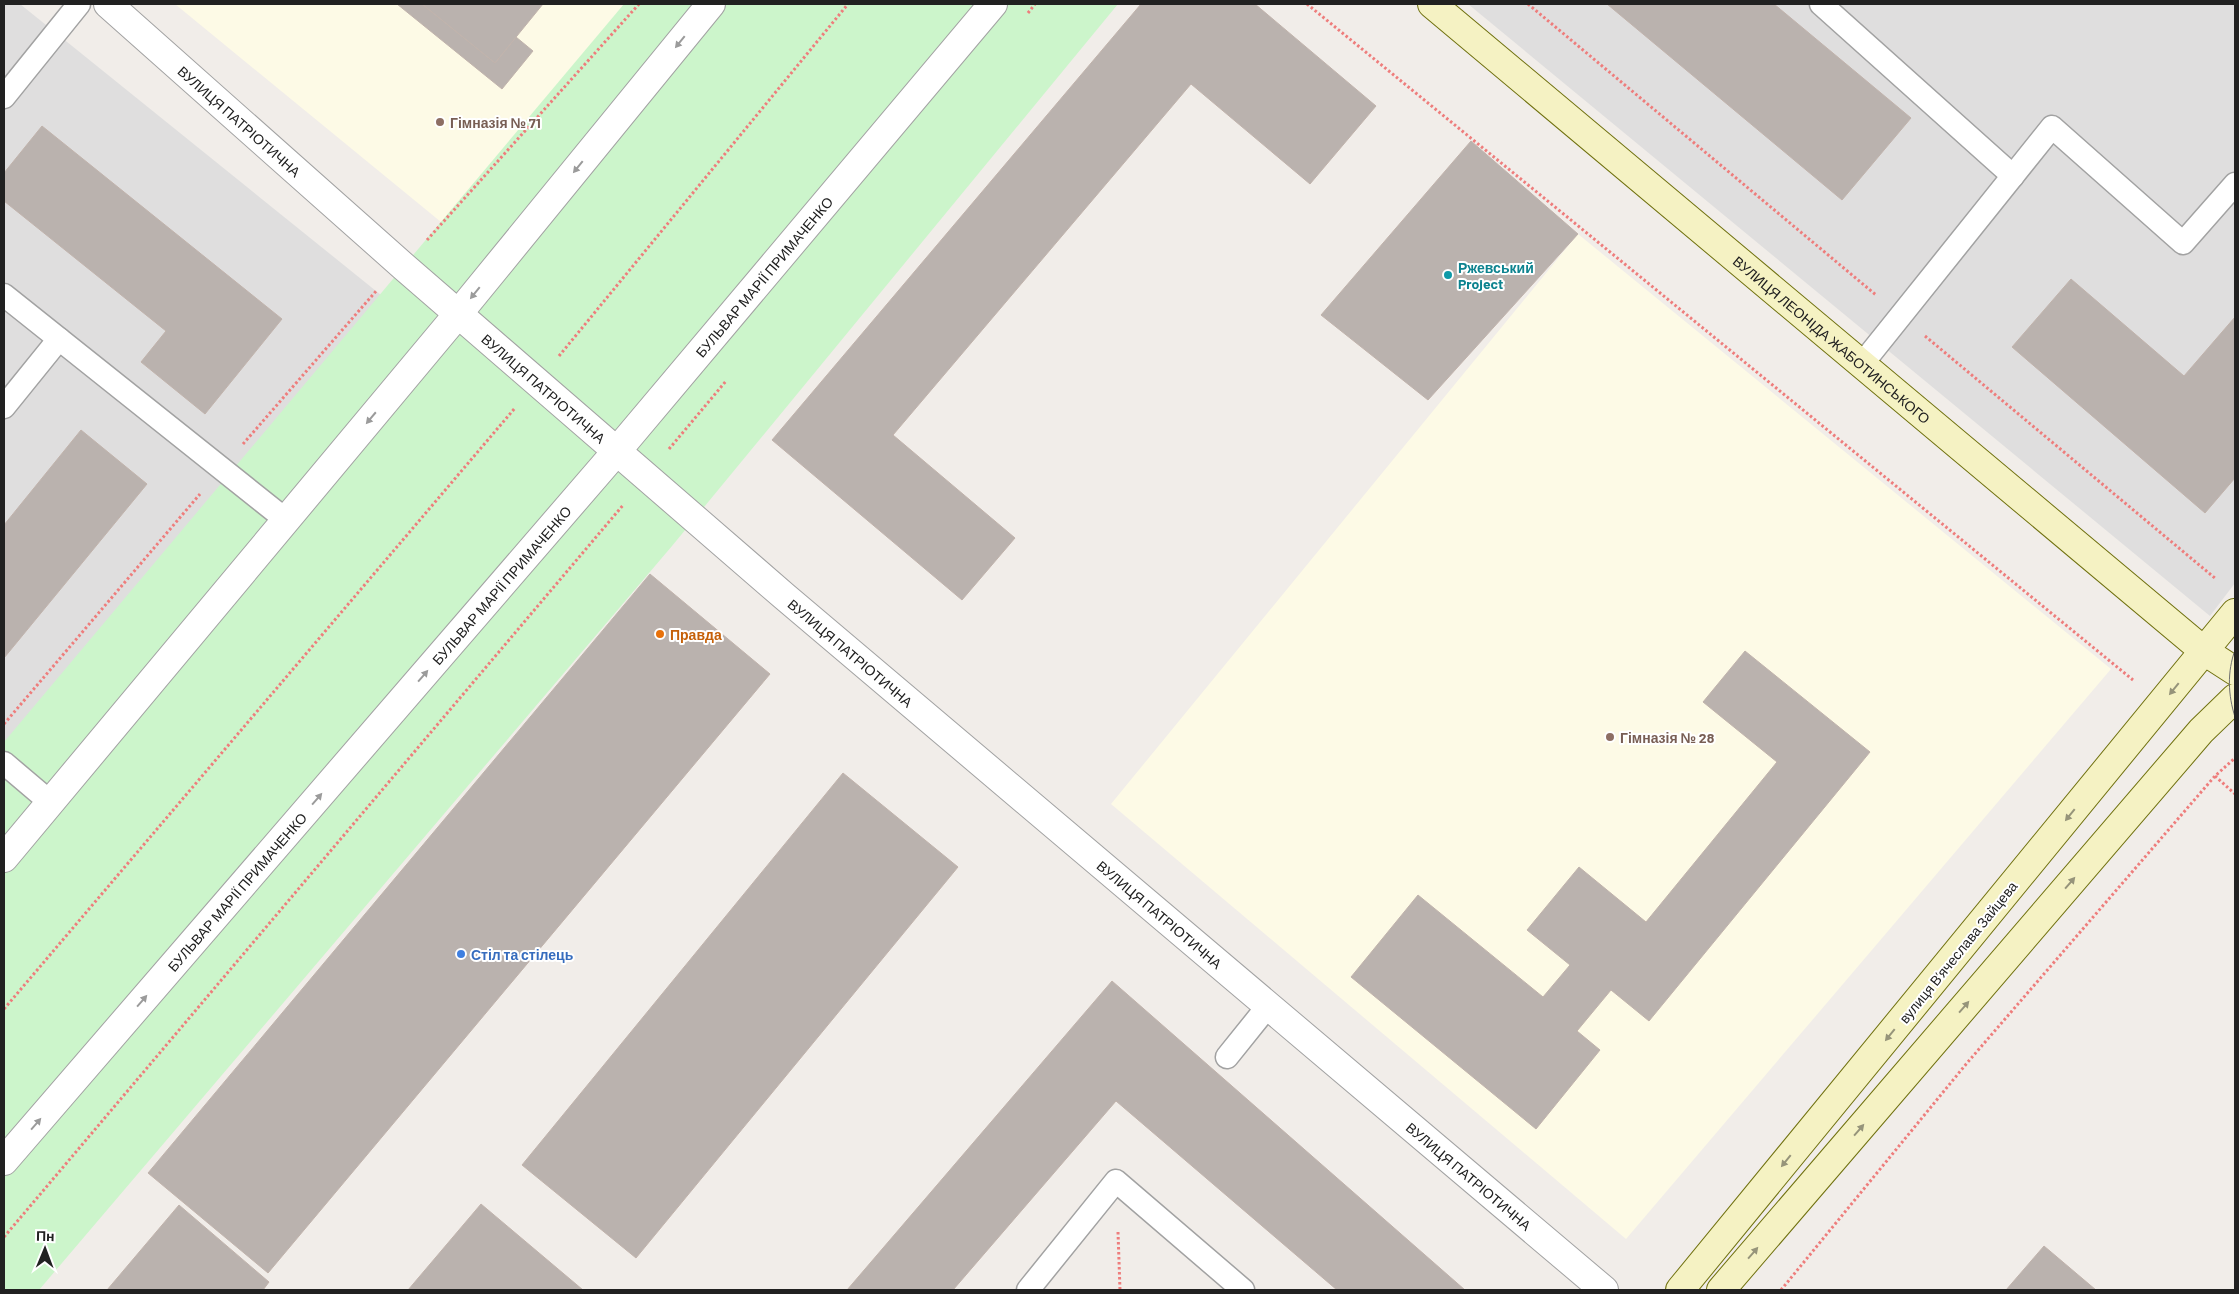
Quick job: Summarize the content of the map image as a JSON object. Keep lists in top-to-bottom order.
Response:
{
  "streets": {
    "main road": ["ВУЛИЦЯ ЛЕОНІДА ЖАБОТИНСЬКОГО", "вулиця Вʼячеслава Зайцева"],
    "street": ["ВУЛИЦЯ ПАТРІОТИЧНА", "БУЛЬВАР МАРІЇ ПРИМАЧЕНКО"]
  },
  "crossings": [
    ["ВУЛИЦЯ ПАТРІОТИЧНА", "БУЛЬВАР МАРІЇ ПРИМАЧЕНКО"],
    ["ВУЛИЦЯ ЛЕОНІДА ЖАБОТИНСЬКОГО", "вулиця Вʼячеслава Зайцева"]
  ],
  "places": [
    "Гімназія № 71",
    "Ржевський Project",
    "Правда",
    "Гімназія № 28",
    "Стіл та стілець"
  ],
  "north": "top"
}
